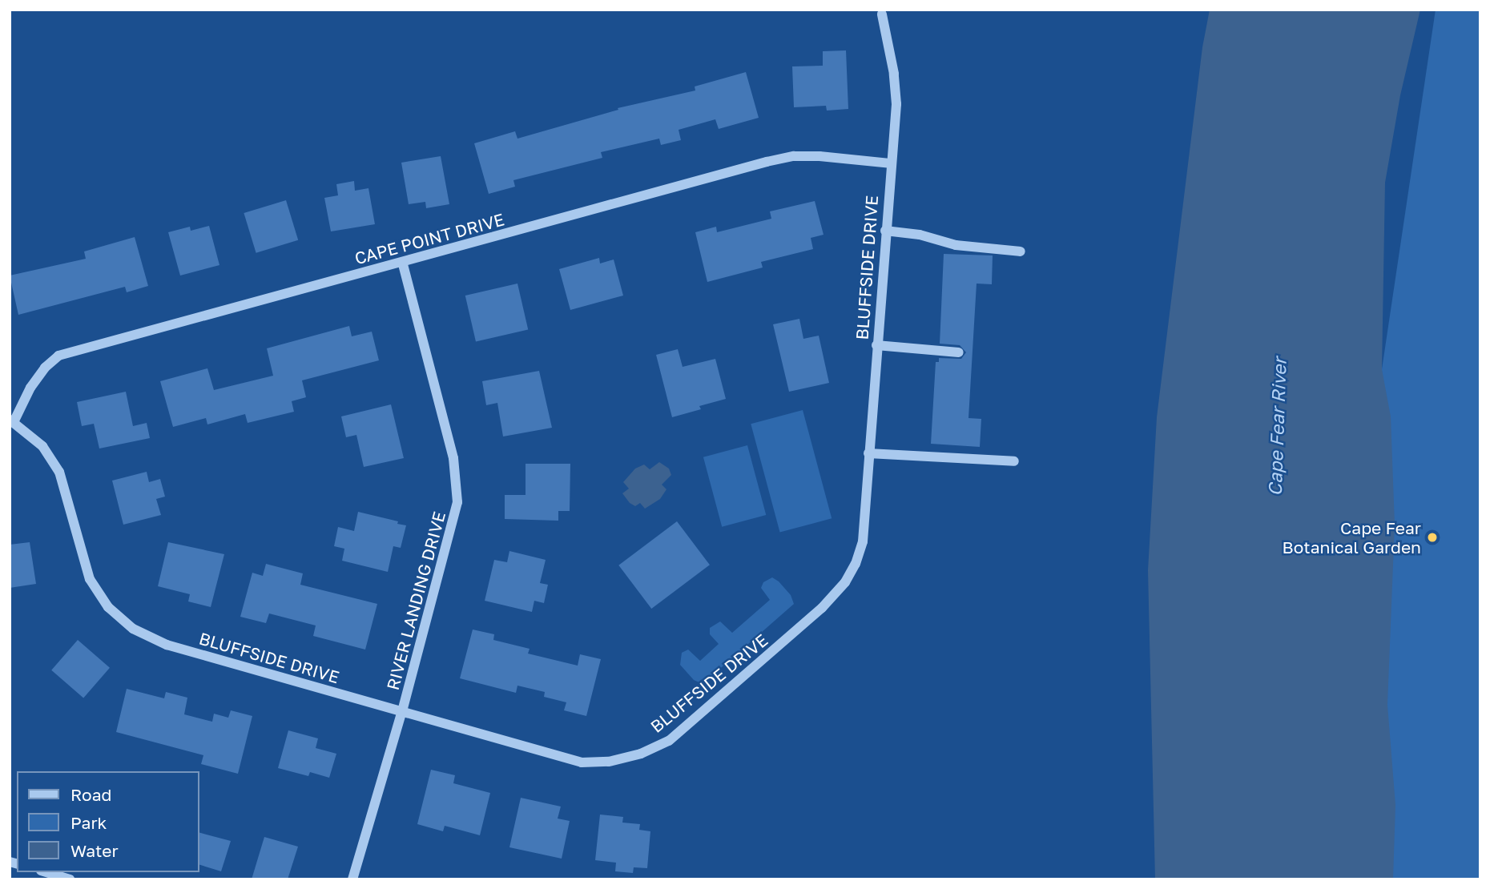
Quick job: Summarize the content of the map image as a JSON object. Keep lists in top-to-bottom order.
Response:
{
  "streets": {
    "street": ["CAPE POINT DRIVE", "BLUFFSIDE DRIVE", "RIVER LANDING DRIVE"]
  },
  "crossings": [
    ["CAPE POINT DRIVE", "BLUFFSIDE DRIVE"],
    ["CAPE POINT DRIVE", "RIVER LANDING DRIVE"],
    ["BLUFFSIDE DRIVE", "RIVER LANDING DRIVE"]
  ],
  "water": ["Cape Fear River"],
  "places": ["Cape Fear Botanical Garden"],
  "legend": ["Road", "Park", "Water"]
}
